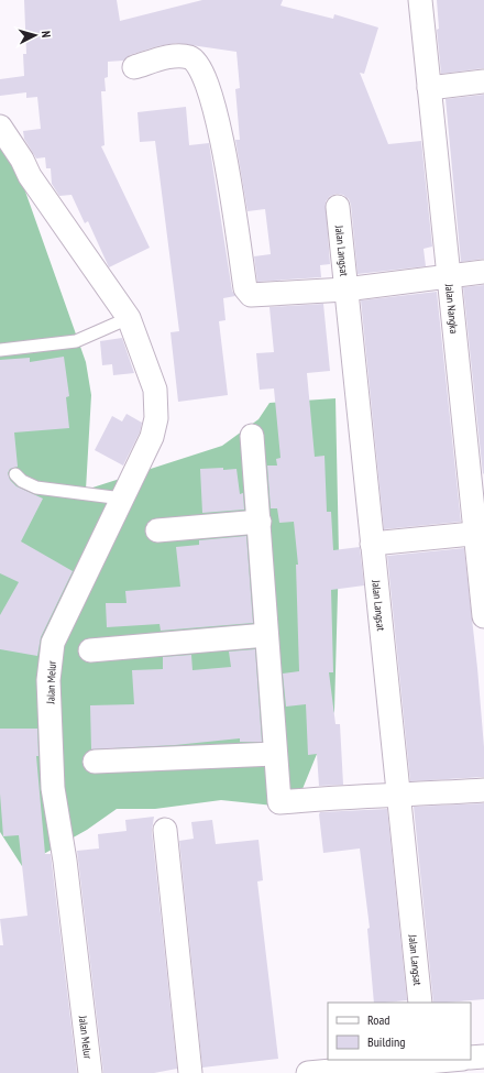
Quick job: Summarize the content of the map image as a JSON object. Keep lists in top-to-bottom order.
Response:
{
  "streets": {
    "street": ["Jalan Langsat", "Jalan Nangka", "Jalan Melur"]
  },
  "legend": ["Road", "Building"],
  "north": "right"
}
